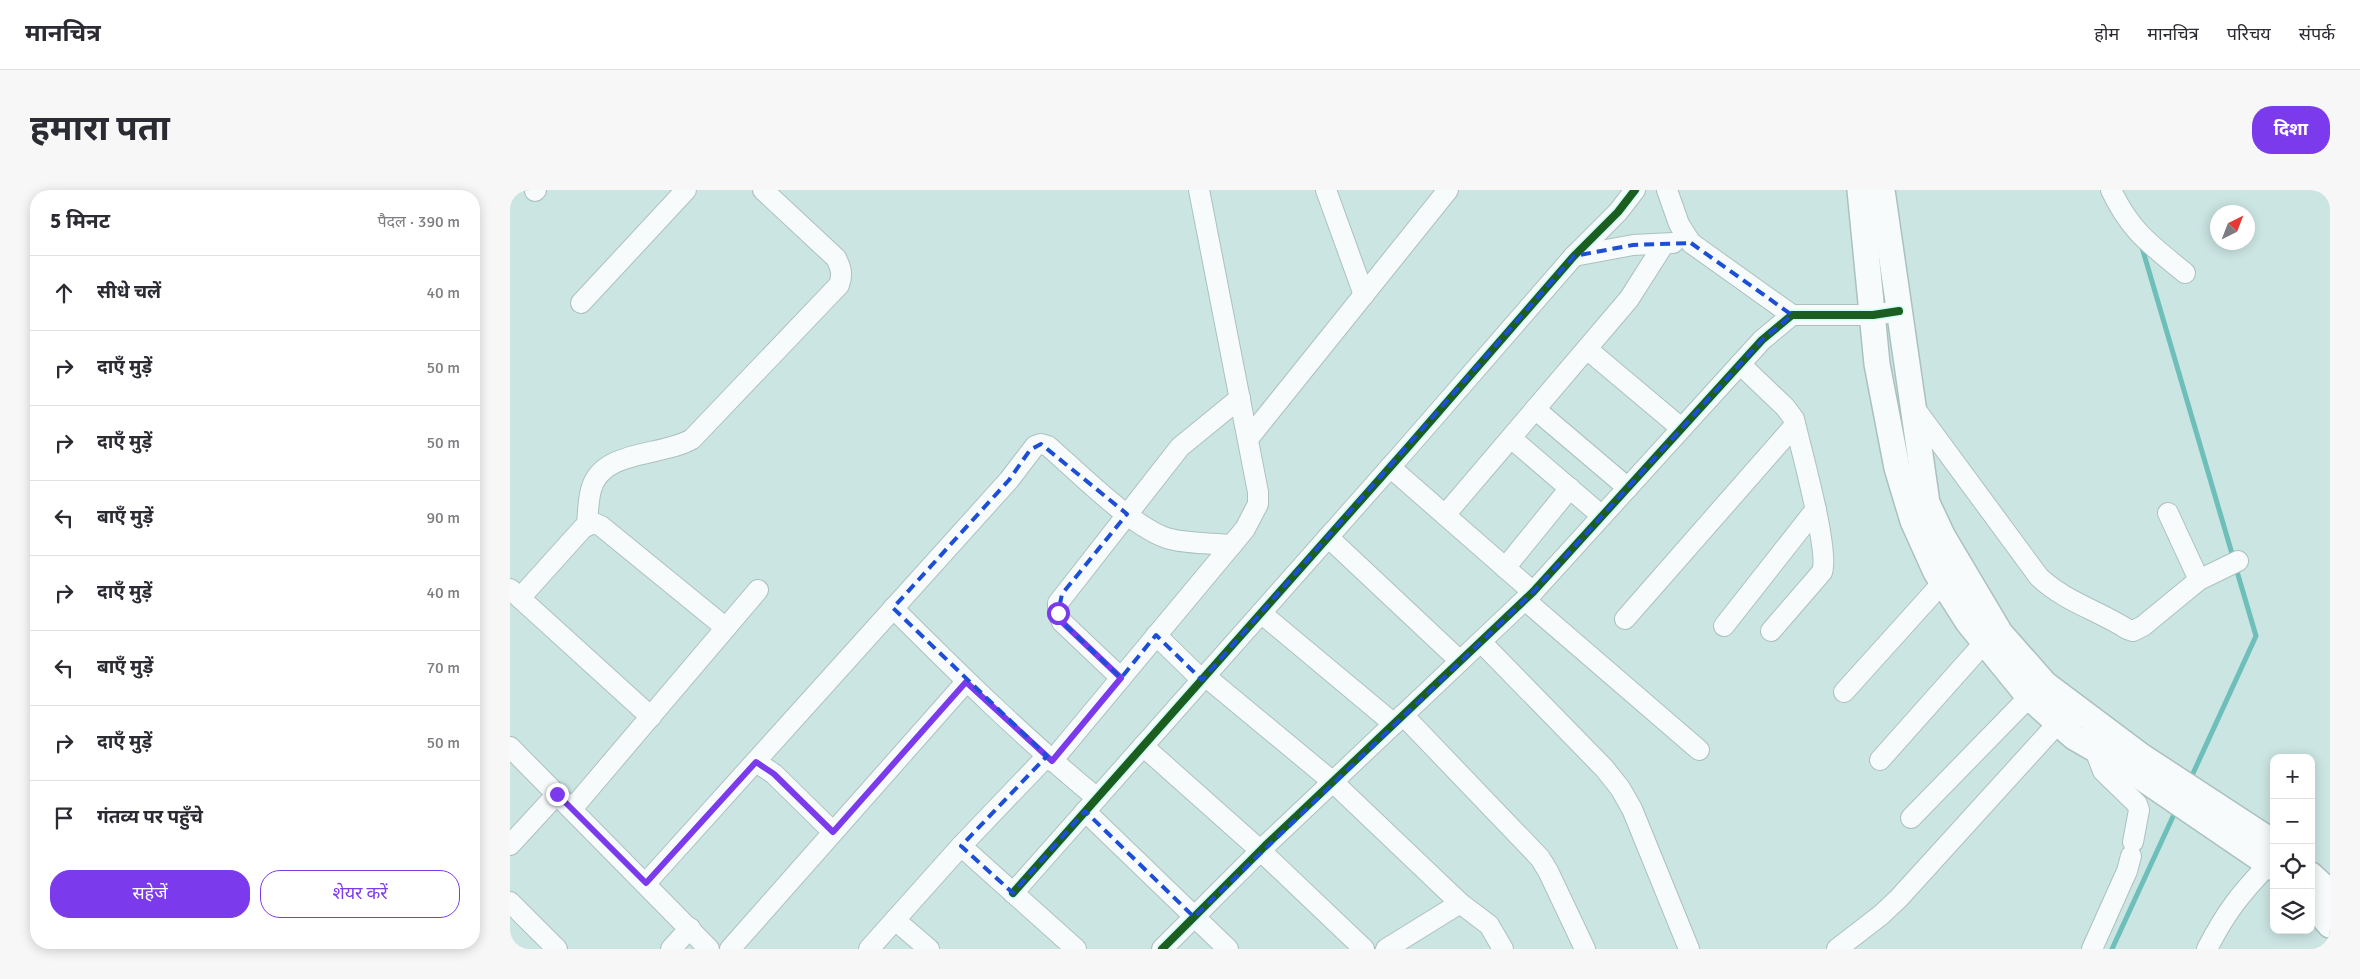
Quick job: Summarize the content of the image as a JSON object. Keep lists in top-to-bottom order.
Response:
{
  "north": "top right",
  "page": {
    "header": "मानचित्र",
    "nav": [
      "होम",
      "मानचित्र",
      "परिचय",
      "संपर्क"
    ],
    "buttons": [
      "दिशा",
      ["सहेजें", "शेयर करें"]
    ],
    "title": "हमारा पता",
    "heading": ["5 मिनट", "पैदल · 390 m"],
    "list": [
      ["सीधे चलें", "40 m"],
      ["दाएँ मुड़ें", "50 m"],
      ["दाएँ मुड़ें", "50 m"],
      ["बाएँ मुड़ें", "90 m"],
      ["दाएँ मुड़ें", "40 m"],
      ["बाएँ मुड़ें", "70 m"],
      ["दाएँ मुड़ें", "50 m"],
      "गंतव्य पर पहुँचे"
    ],
    "map_buttons": ["+", "−"]
  }
}
